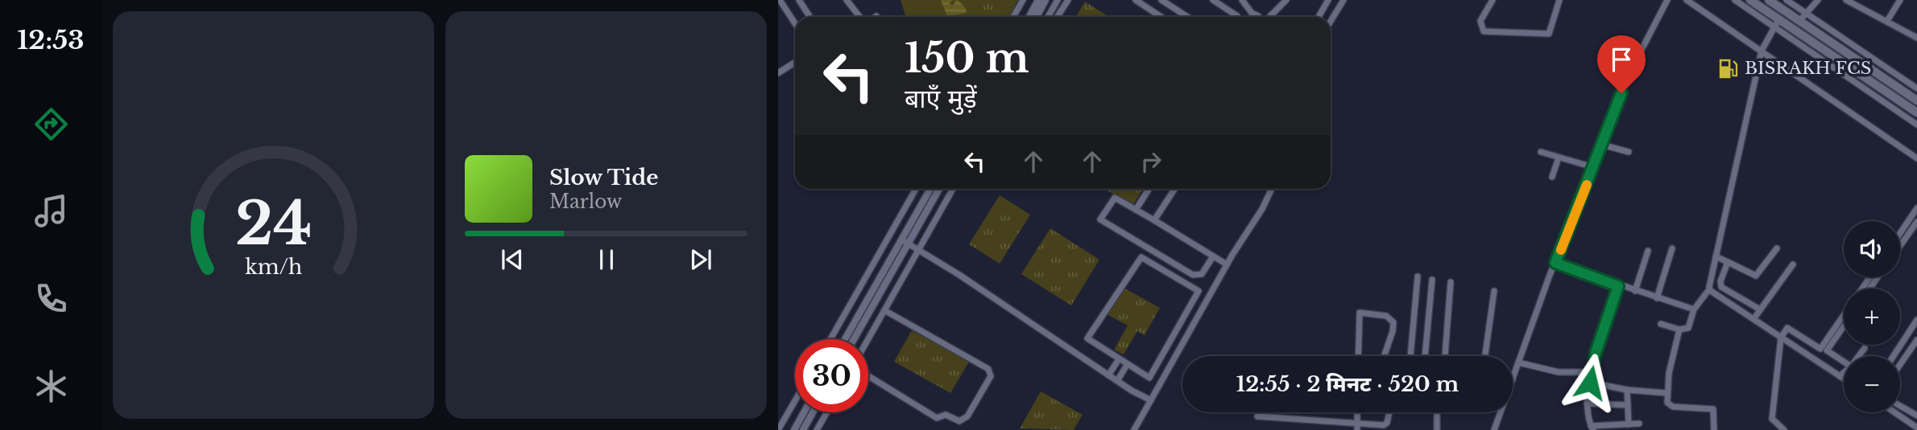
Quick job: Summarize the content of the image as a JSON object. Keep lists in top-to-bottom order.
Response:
{
  "places": {
    "fuel station": ["BISRAKH FCS"]
  },
  "page": {
    "tabs": "12:53",
    "turn": ["150 m", "बाएँ मुड़ें"],
    "song": ["Slow Tide", "Marlow"],
    "map_buttons": ["+", "−"],
    "limit": "30",
    "trip": "12:55 · 2 मिनट · 520 m",
    "gauge": ["24", "km/h"]
  }
}
